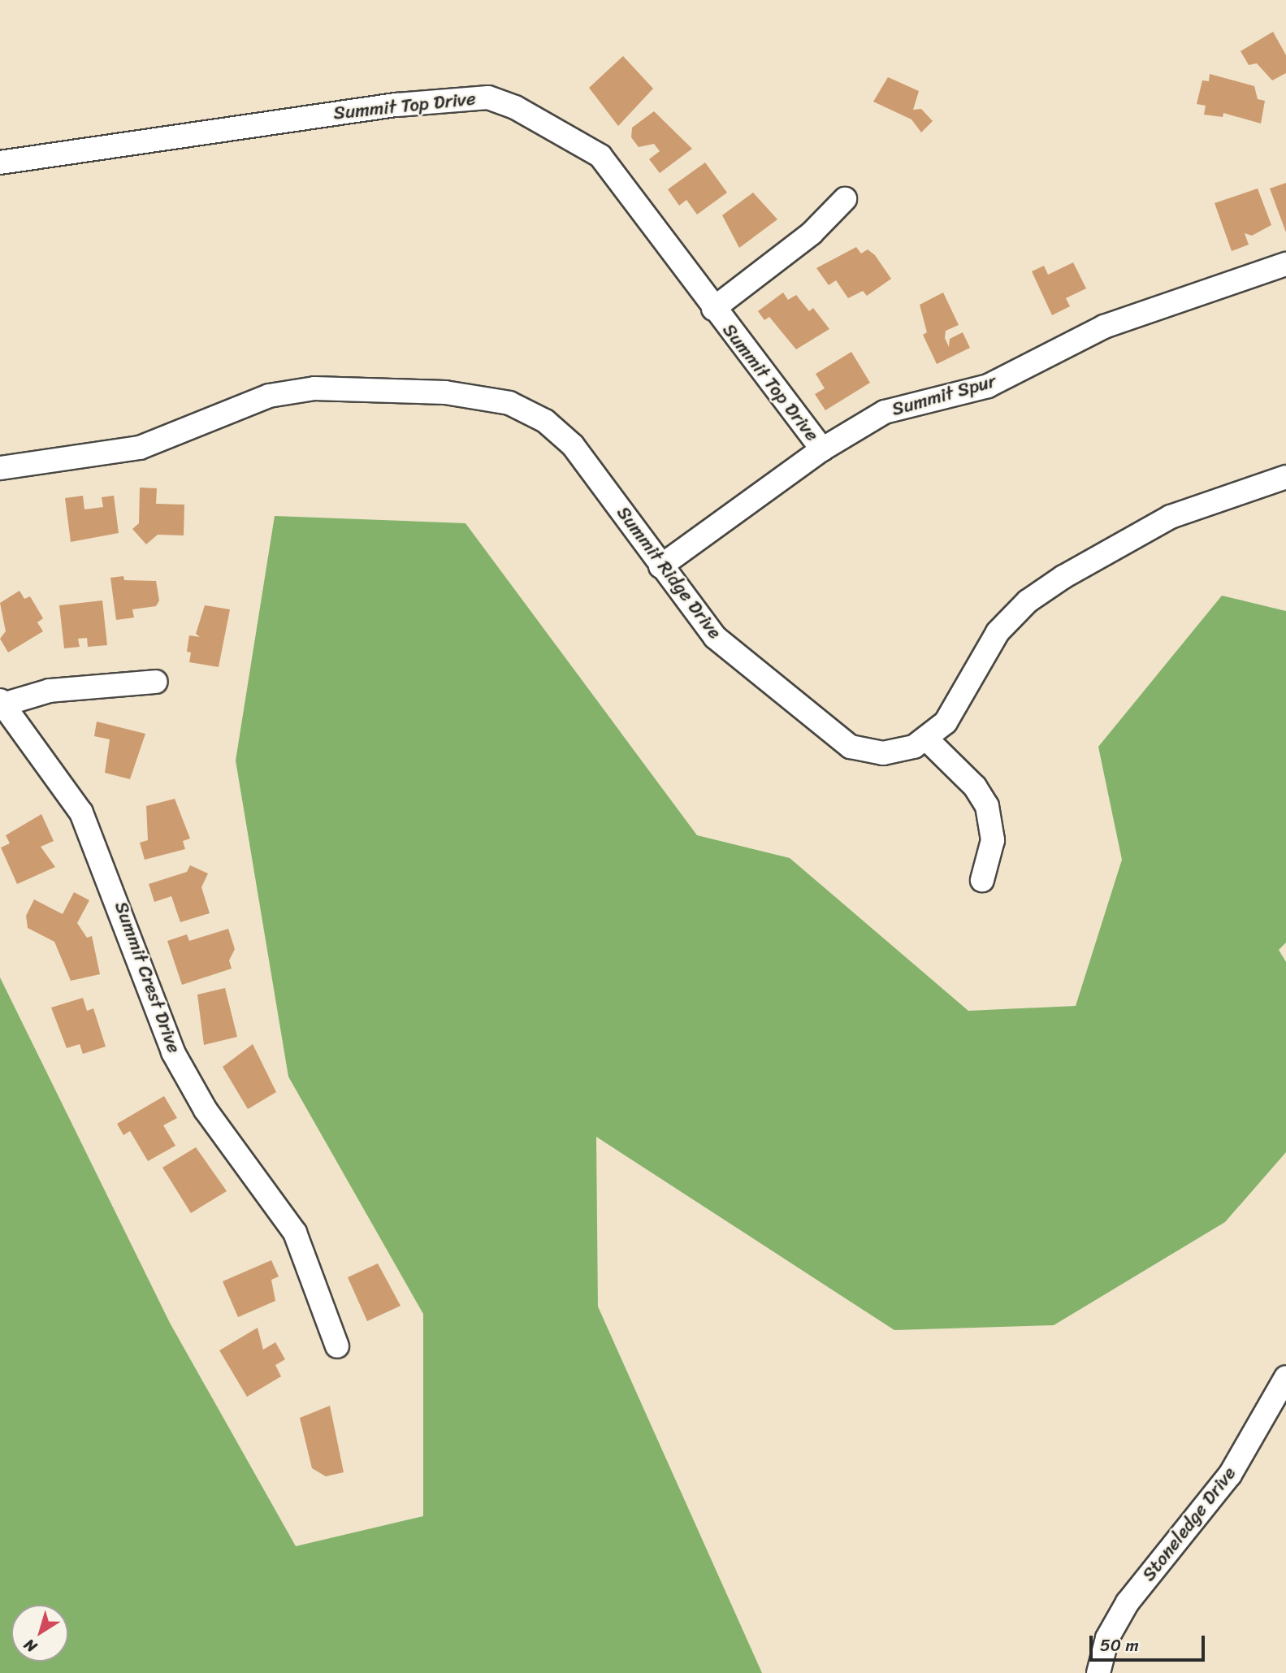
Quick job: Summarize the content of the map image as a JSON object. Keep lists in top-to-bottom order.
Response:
{
  "streets": {
    "street": [
      "Summit Top Drive",
      "Summit Spur",
      "Summit Ridge Drive",
      "Summit Crest Drive",
      "Stoneledge Drive"
    ]
  },
  "crossings": [
    ["Summit Top Drive", "Summit Spur"],
    ["Summit Spur", "Summit Ridge Drive"]
  ],
  "scale_bar": "50 m",
  "north": "bottom left"
}
